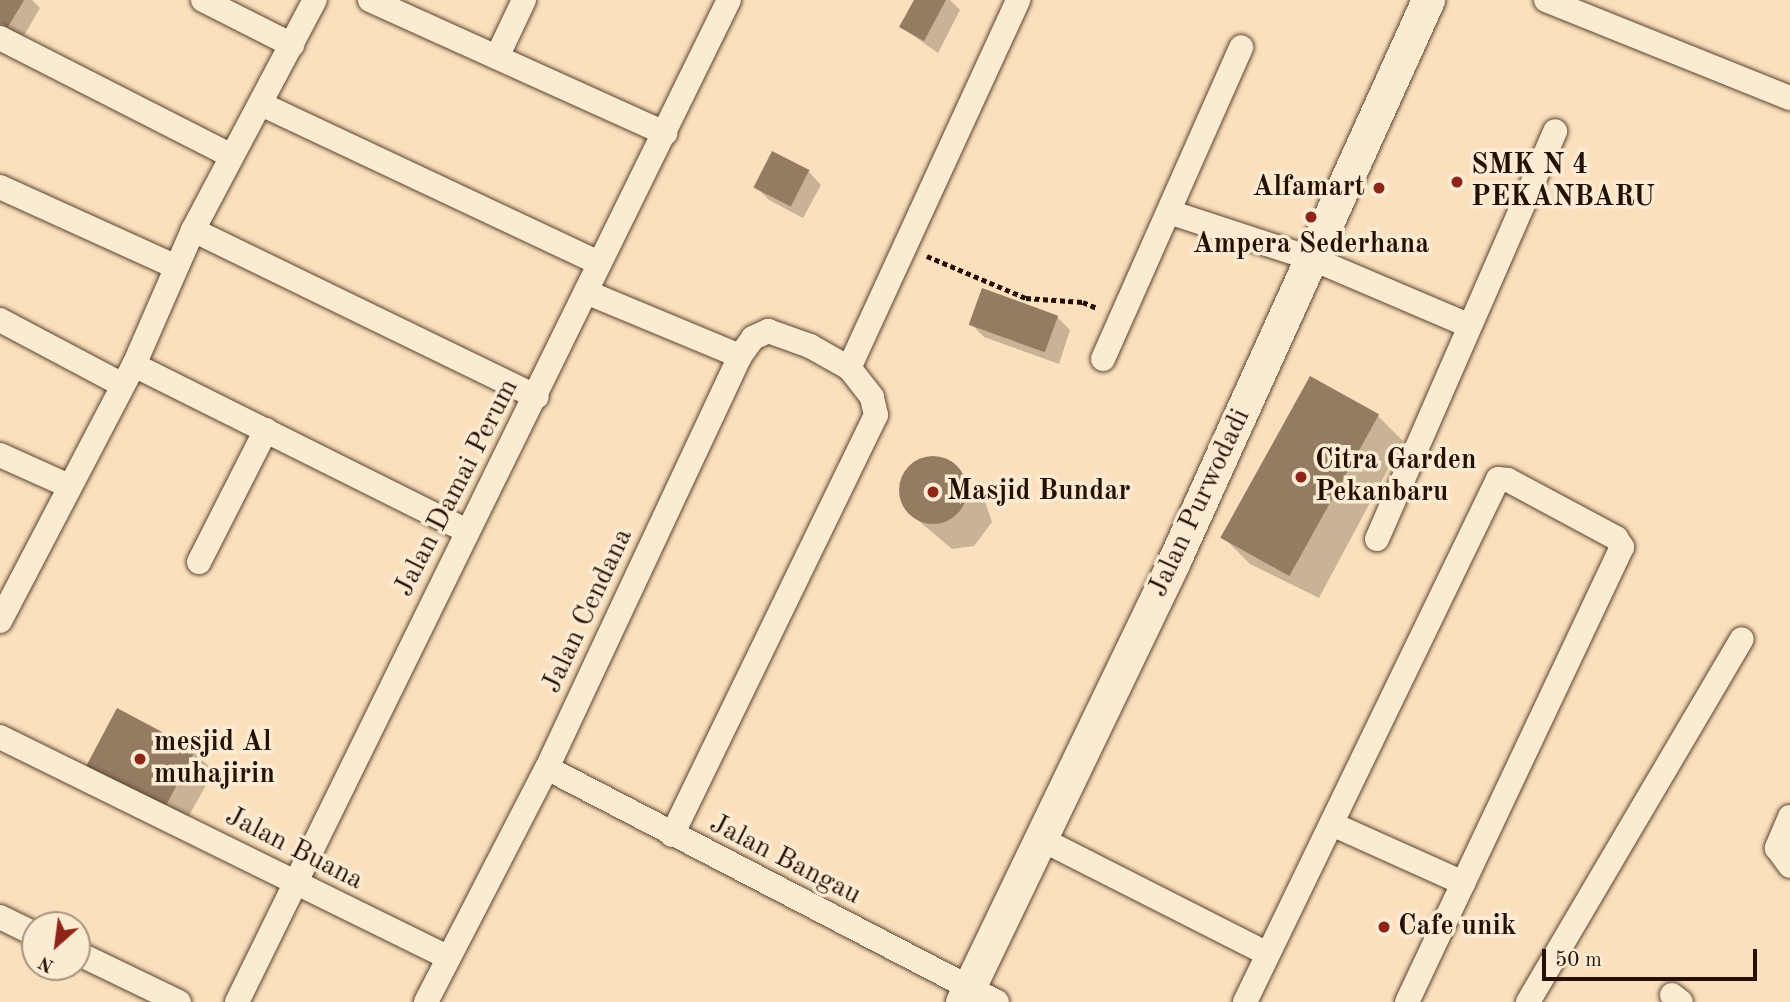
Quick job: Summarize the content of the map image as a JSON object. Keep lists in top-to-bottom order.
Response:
{
  "streets": {
    "street": [
      "Jalan Damai Perum",
      "Jalan Purwodadi",
      "Jalan Cendana",
      "Jalan Buana",
      "Jalan Bangau"
    ]
  },
  "crossings": [
    ["Jalan Damai Perum", "Jalan Buana"],
    ["Jalan Purwodadi", "Jalan Bangau"],
    ["Jalan Cendana", "Jalan Buana"],
    ["Jalan Cendana", "Jalan Bangau"]
  ],
  "places": [
    "SMK N 4 PEKANBARU",
    "Alfamart",
    "Ampera Sederhana",
    "Citra Garden Pekanbaru",
    "Masjid Bundar",
    "mesjid Al muhajirin",
    "Cafe unik"
  ],
  "scale_bar": "50 m",
  "north": "bottom left"
}
